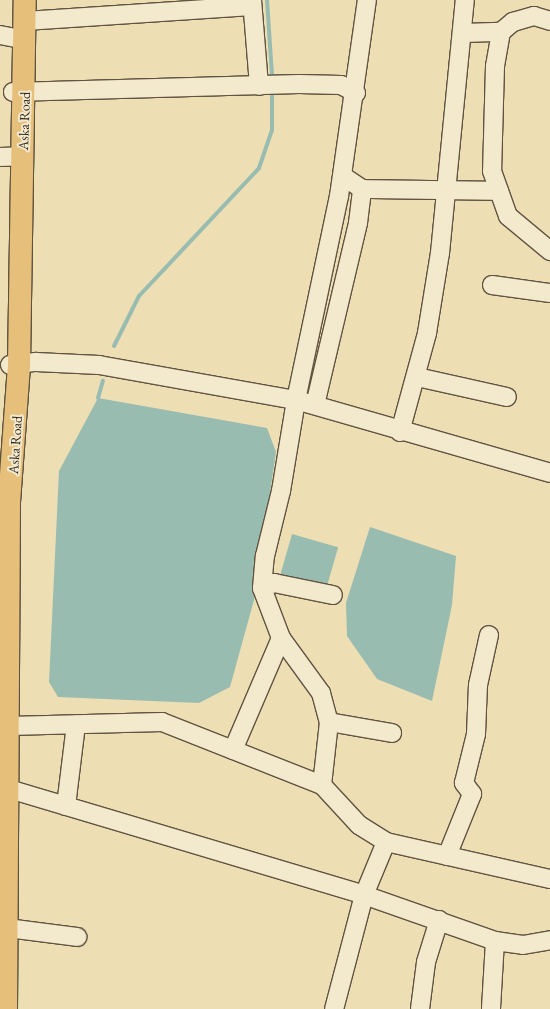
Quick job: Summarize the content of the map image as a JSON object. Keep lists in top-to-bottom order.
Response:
{
  "streets": {
    "highway": ["Aska Road"]
  }
}
